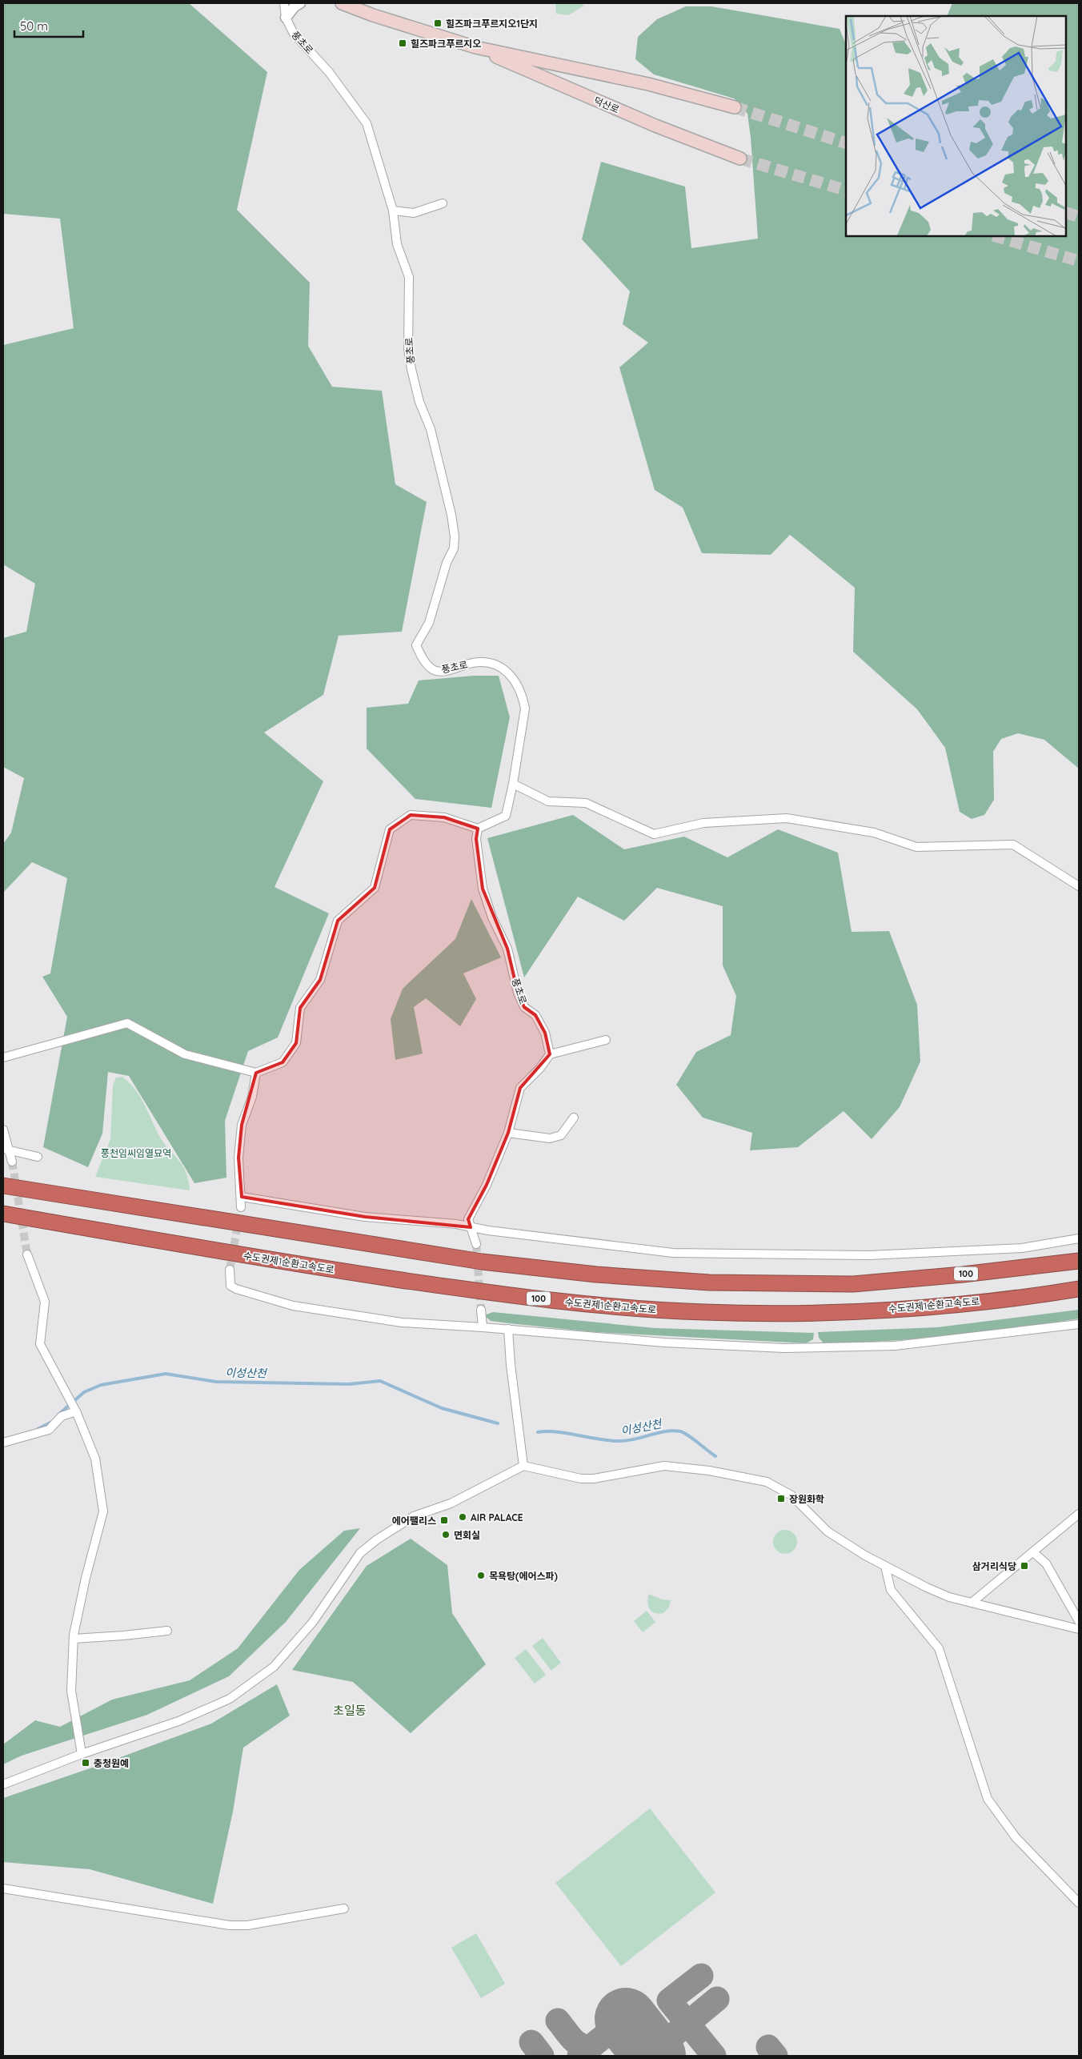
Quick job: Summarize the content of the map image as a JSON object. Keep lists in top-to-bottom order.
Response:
{
  "streets": {
    "highway": ["수도권제1순환고속도로", "100"],
    "main road": ["덕산로"],
    "street": ["풍초로"]
  },
  "districts": ["초일동"],
  "water": ["이성산천"],
  "parks": ["풍천임씨임열묘역"],
  "places": {
    "transit": [
      "힐즈파크푸르지오1단지",
      "힐즈파크푸르지오",
      "장원화학",
      "에어팰리스",
      "삼거리식당",
      "충청원예"
    ],
    "other": ["AIR PALACE", "면회실", "목욕탕(에어스파)"]
  },
  "scale_bar": "50 m"
}
